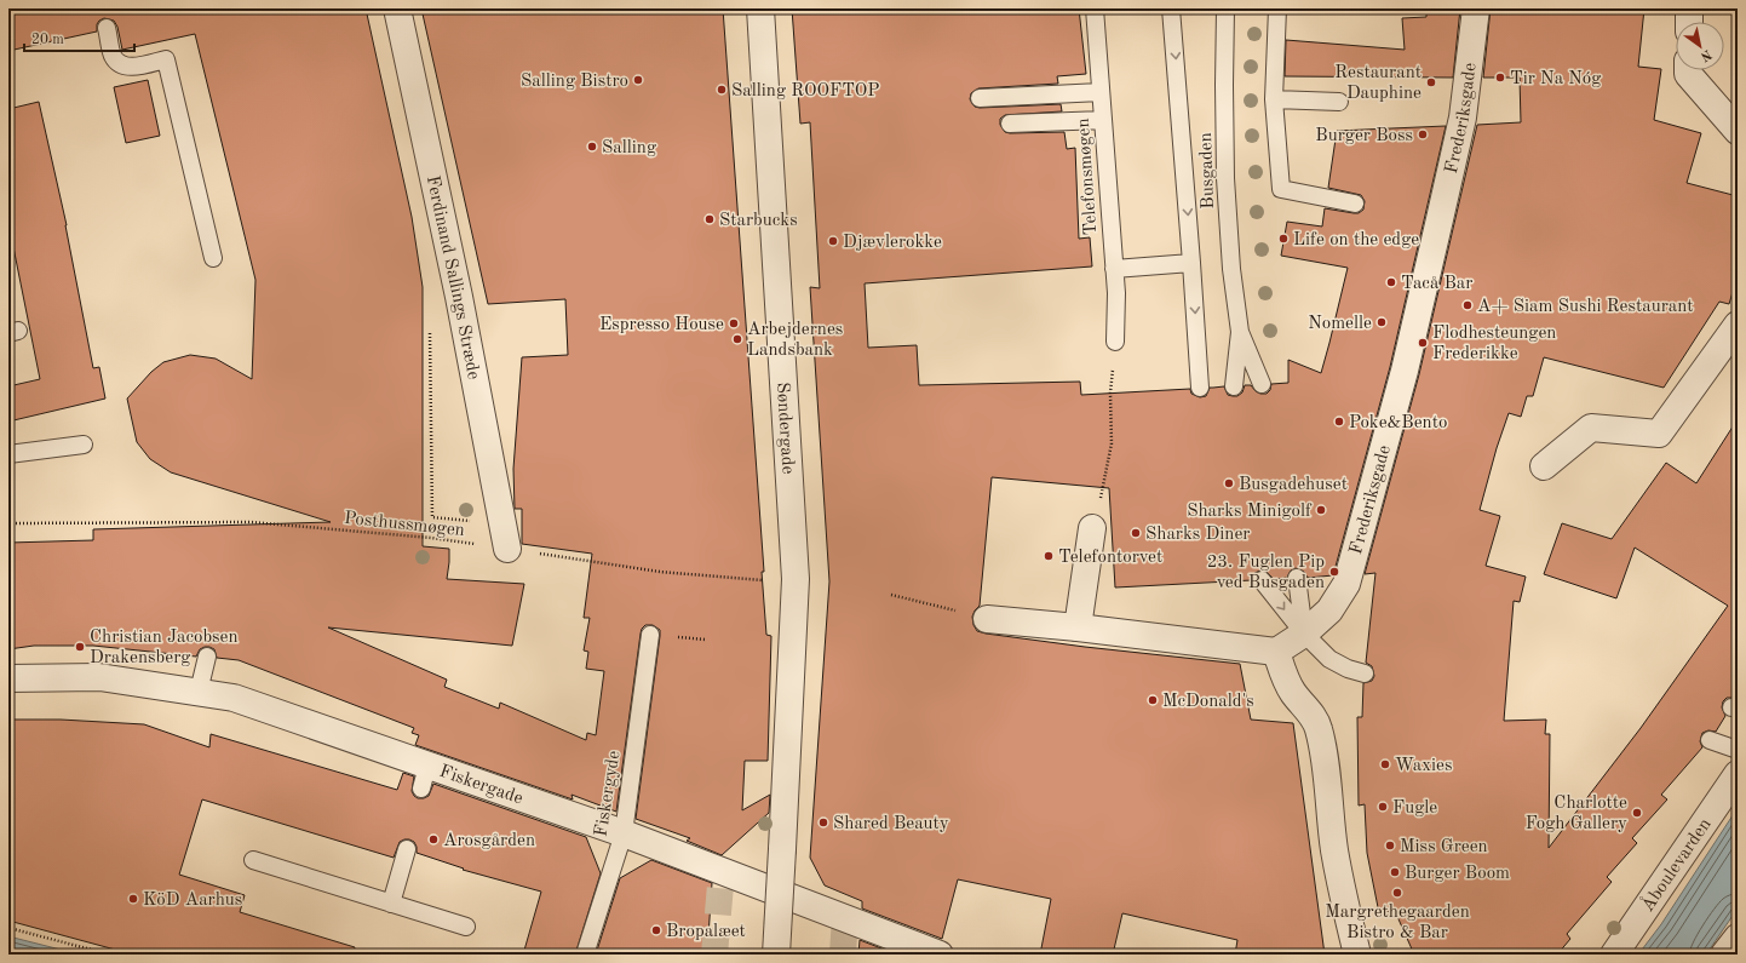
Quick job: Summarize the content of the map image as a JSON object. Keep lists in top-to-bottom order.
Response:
{
  "streets": {
    "street": [
      "Frederiksgade",
      "Ferdinand Sallings Stræde",
      "Søndergade",
      "Fiskergade",
      "Åboulevarden"
    ],
    "lane": ["Busgaden", "Telefonsmøgen", "Fiskergyde"],
    "path": ["Posthussmøgen"]
  },
  "crossings": [
    ["Ferdinand Sallings Stræde", "Posthussmøgen"],
    ["Søndergade", "Posthussmøgen"],
    ["Fiskergade", "Fiskergyde"]
  ],
  "places": [
    "Tir Na Nóg",
    "Salling Bistro",
    "Restaurant Dauphine",
    "Salling ROOFTOP",
    "Burger Boss",
    "Salling",
    "Starbucks",
    "Life on the edge",
    "Djævlerokke",
    "Tacå Bar",
    "A+ Siam Sushi Restaurant",
    "Nomelle",
    "Espresso House",
    "Arbejdernes Landsbank",
    "Flodhesteungen Frederikke",
    "Poke&Bento",
    "Busgadehuset",
    "Sharks Minigolf",
    "Sharks Diner",
    "Telefontorvet",
    "23. Fuglen Pip ved Busgaden",
    "Christian Jacobsen Drakensberg",
    "McDonald's",
    "Waxies",
    "Fugle",
    "Charlotte Fogh Gallery",
    "Shared Beauty",
    "Arosgården",
    "Miss Green",
    "Burger Boom",
    "Margrethegaarden Bistro & Bar",
    "KöD Aarhus",
    "Bropalæet"
  ],
  "scale_bar": "20 m",
  "north": "bottom right"
}
